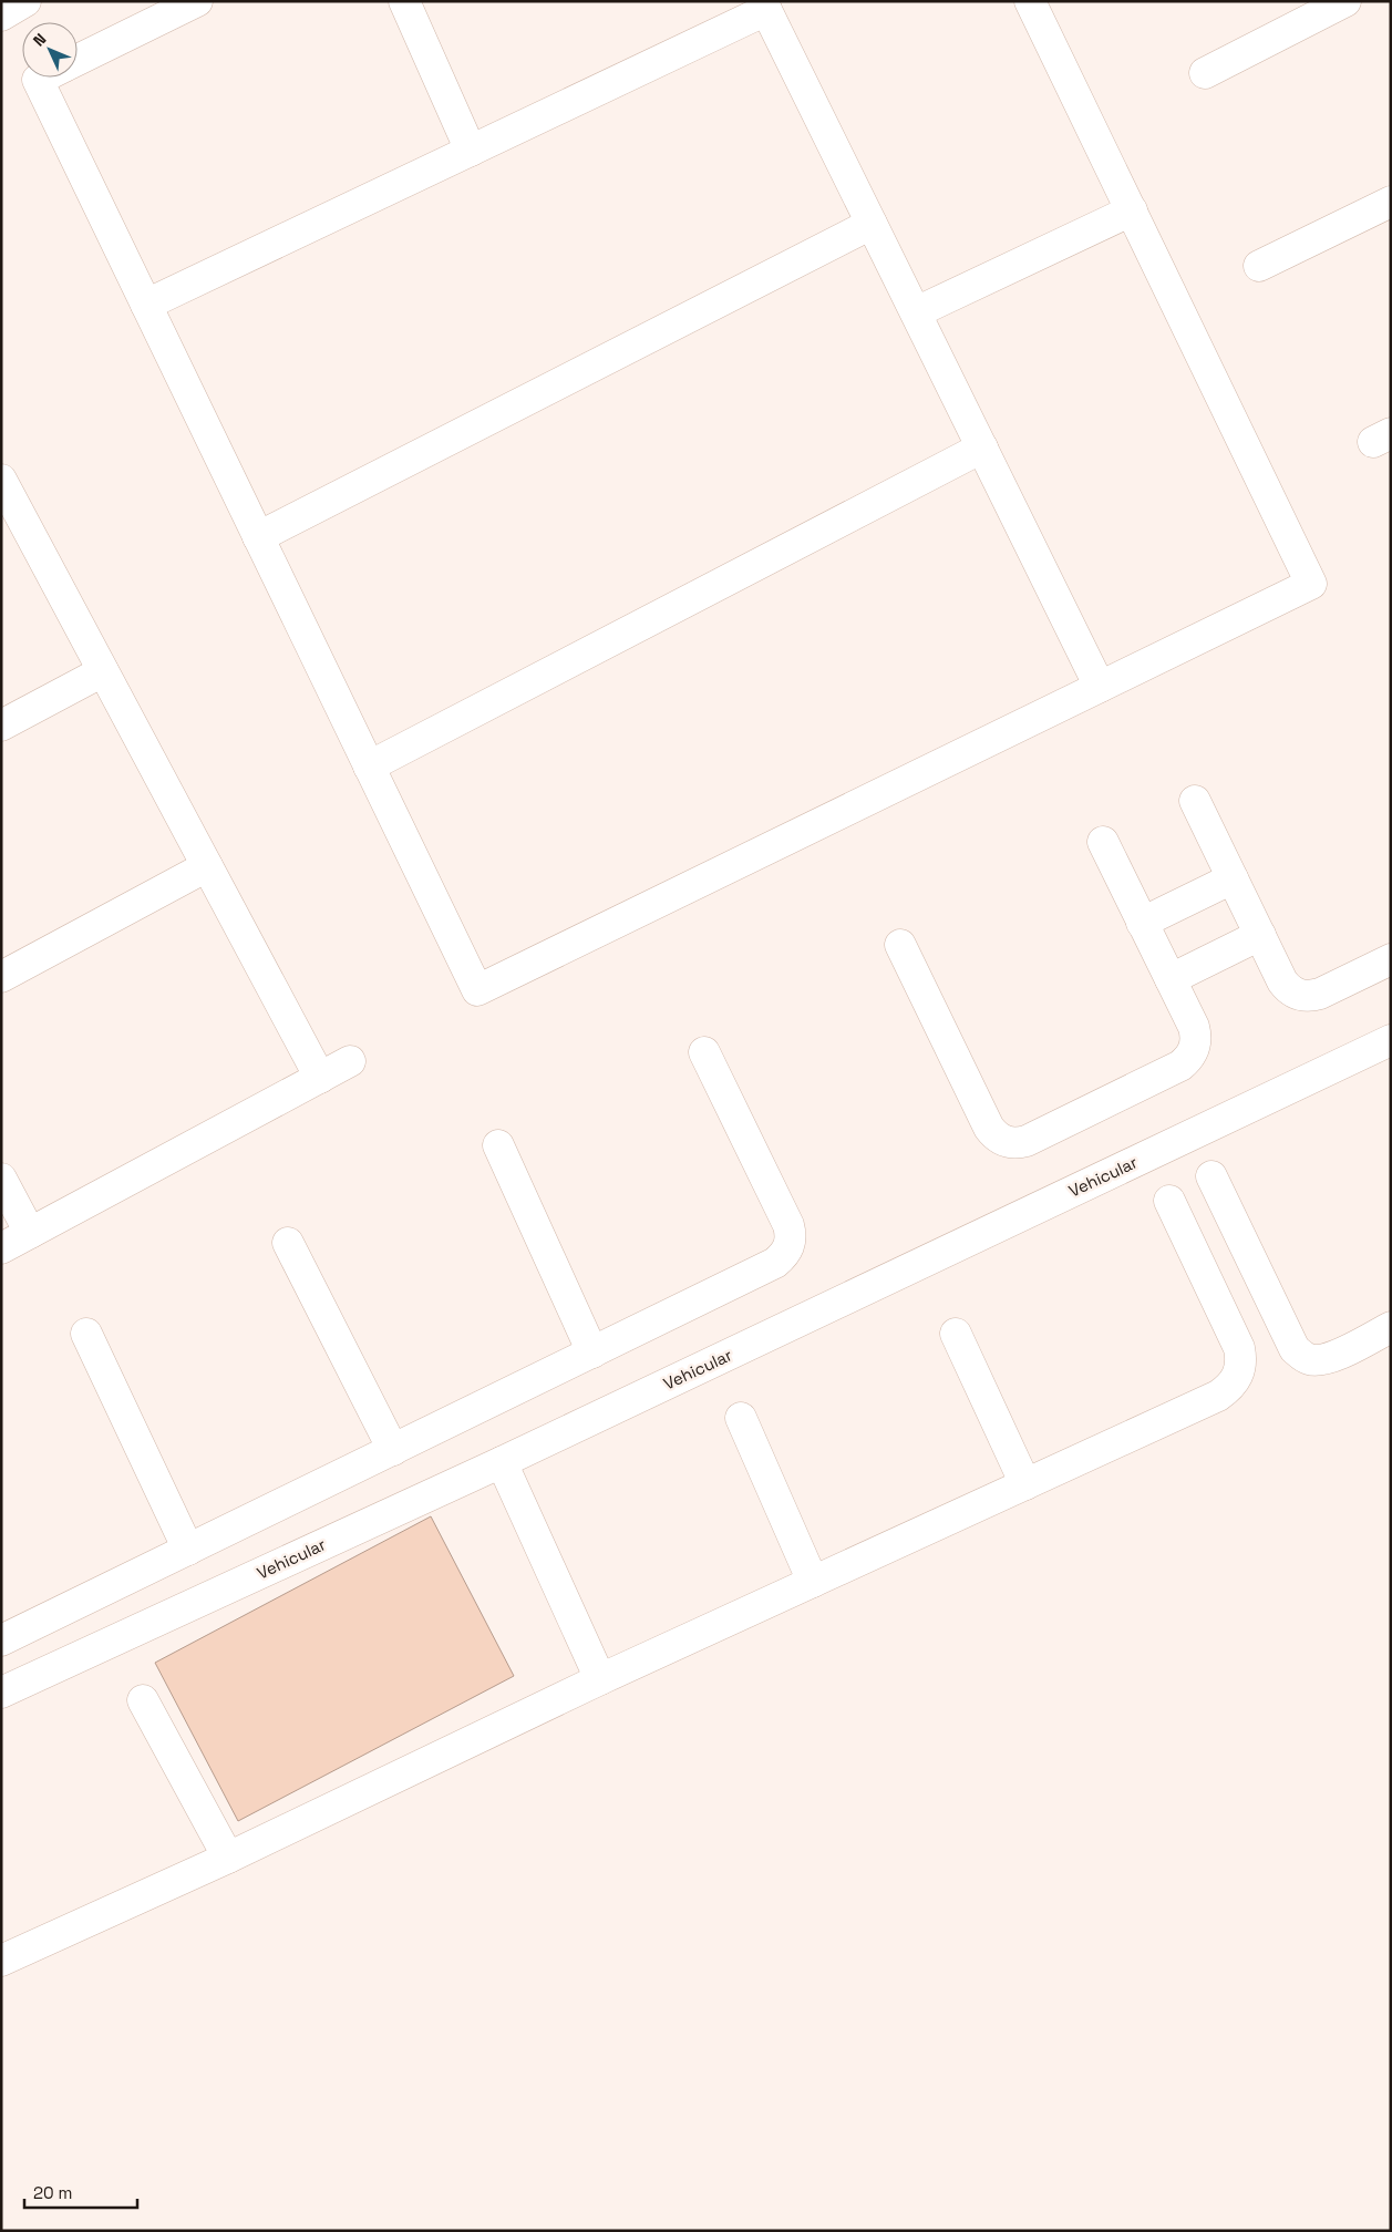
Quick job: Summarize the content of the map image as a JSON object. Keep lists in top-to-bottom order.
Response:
{
  "streets": {
    "street": ["Vehicular"]
  },
  "scale_bar": "20 m",
  "north": "top left"
}
